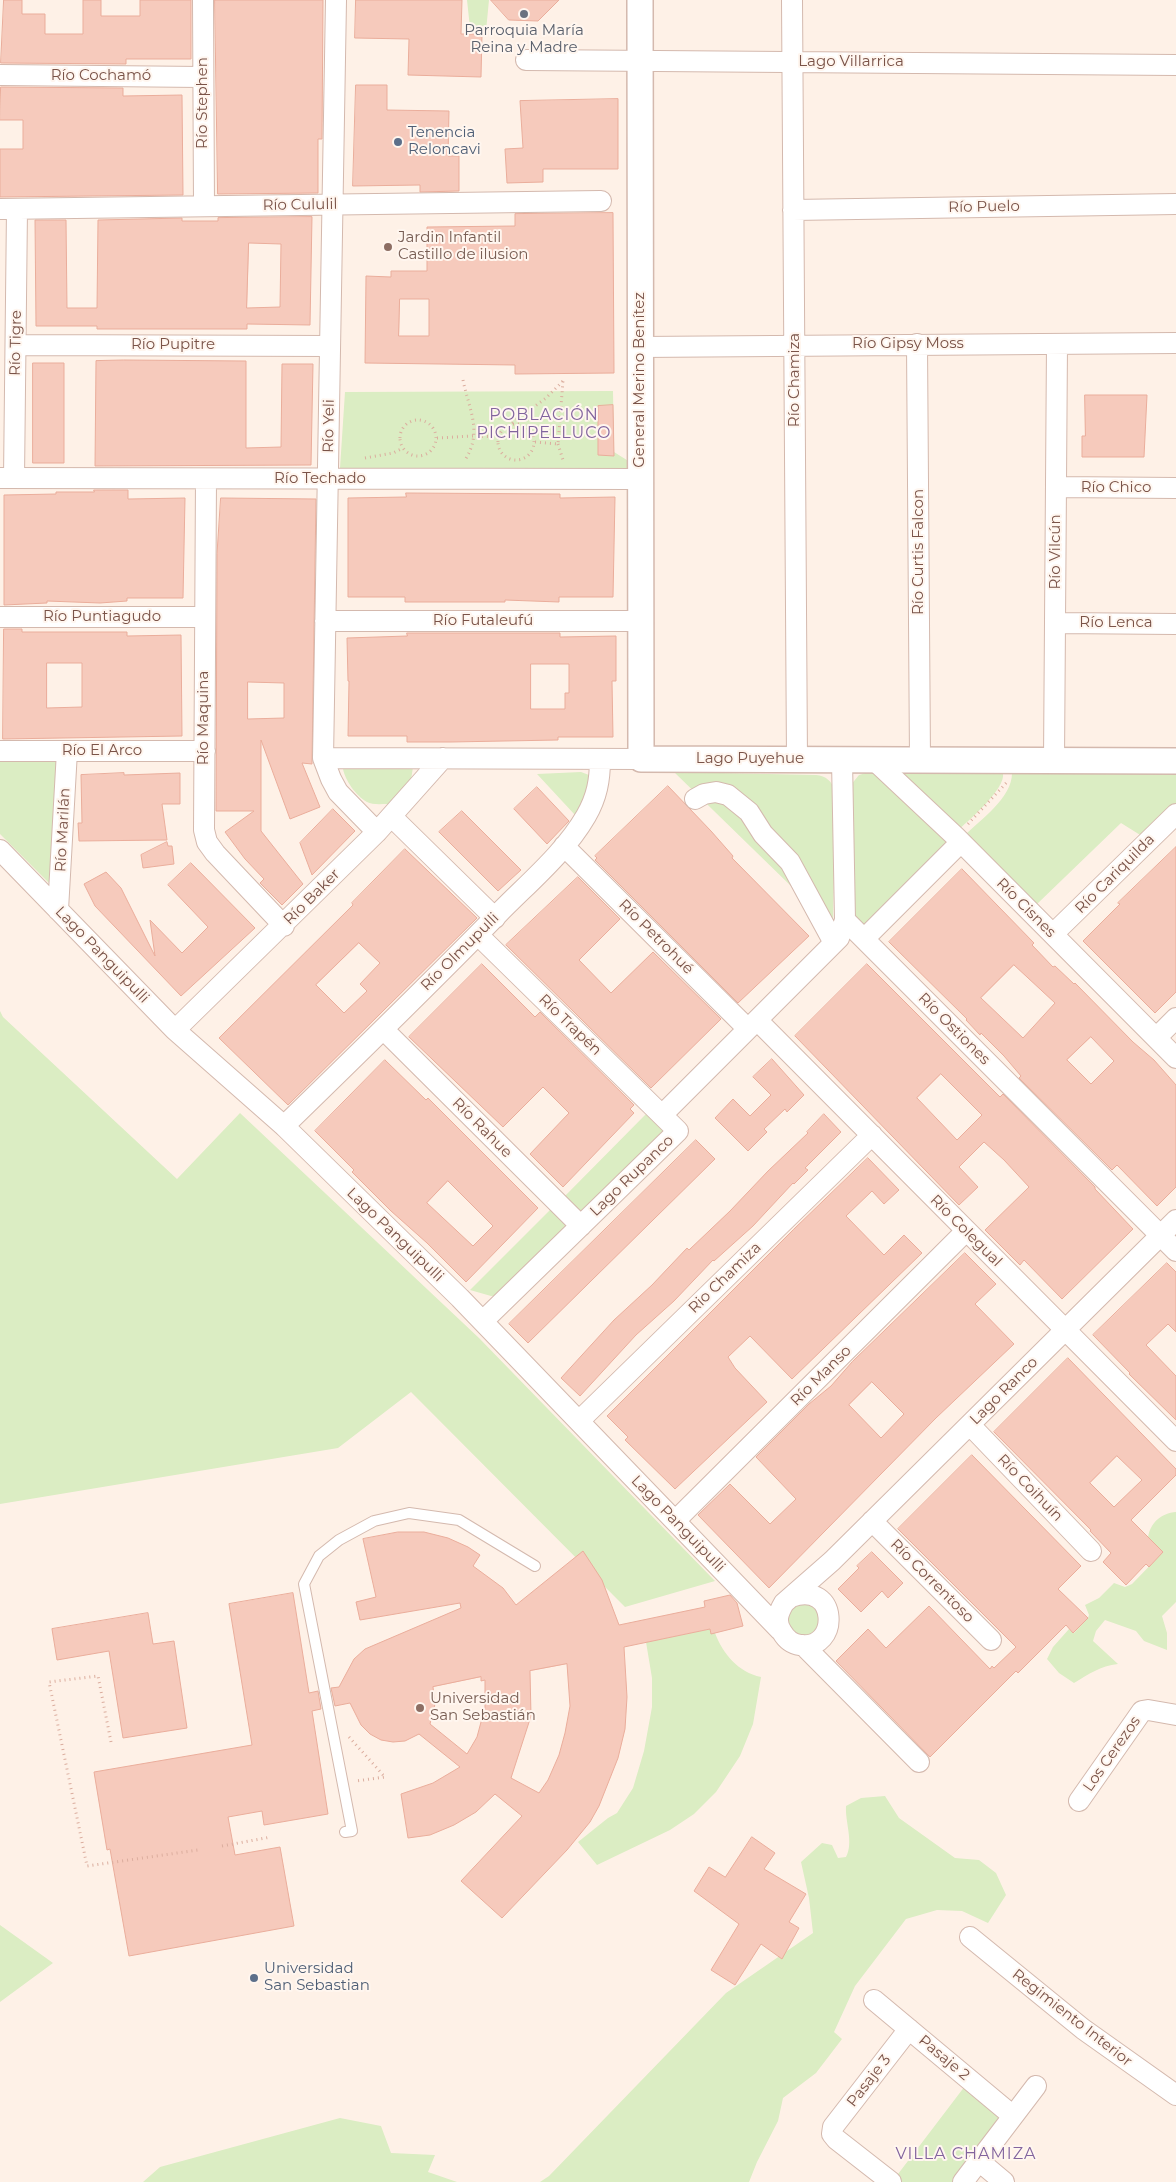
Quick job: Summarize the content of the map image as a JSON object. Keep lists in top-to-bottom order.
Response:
{
  "streets": {
    "street": [
      "Lago Villarrica",
      "Río Cochamó",
      "Río Stephen",
      "Río Cululil",
      "Río Puelo",
      "Río Tigre",
      "Río Gipsy Moss",
      "Río Pupitre",
      "General Merino Benítez",
      "Río Chamiza",
      "Río Yeli",
      "Río Techado",
      "Río Chico",
      "Río Curtis Falcon",
      "Río Vilcún",
      "Río Puntiagudo",
      "Río Futaleufú",
      "Río Lenca",
      "Río Maquina",
      "Río El Arco",
      "Lago Puyehue",
      "Río Marilán",
      "Río Cariquilda",
      "Río Baker",
      "Río Cisnes",
      "Río Petrohué",
      "Río Olmupulli",
      "Lago Panguipulli",
      "Río Trapén",
      "Río Ostiones",
      "Río Rahue",
      "Lago Rupanco",
      "Río Colegual",
      "Rio Chamiza",
      "Río Manso",
      "Lago Ranco",
      "Río Coihuín",
      "Río Correntoso",
      "Los Cerezos",
      "Regimiento Interior",
      "Pasaje 2",
      "Pasaje 3"
    ]
  },
  "crossings": [
    ["Lago Villarrica", "General Merino Benítez"],
    ["Lago Villarrica", "Río Chamiza"],
    ["Río Cochamó", "Río Stephen"],
    ["Río Stephen", "Río Cululil"],
    ["Río Cululil", "Río Tigre"],
    ["Río Cululil", "Río Yeli"],
    ["Río Puelo", "Río Chamiza"],
    ["Río Tigre", "Río Pupitre"],
    ["Río Tigre", "Río Techado"],
    ["Río Gipsy Moss", "General Merino Benítez"],
    ["Río Gipsy Moss", "Río Chamiza"],
    ["Río Gipsy Moss", "Río Curtis Falcon"],
    ["Río Gipsy Moss", "Río Vilcún"],
    ["Río Pupitre", "Río Yeli"],
    ["General Merino Benítez", "Río Techado"],
    ["General Merino Benítez", "Río Futaleufú"],
    ["General Merino Benítez", "Lago Puyehue"],
    ["Río Chamiza", "Lago Puyehue"],
    ["Río Yeli", "Río Techado"],
    ["Río Yeli", "Río Futaleufú"],
    ["Río Yeli", "Lago Puyehue"],
    ["Río Yeli", "Río Baker"],
    ["Río Techado", "Río Maquina"],
    ["Río Chico", "Río Vilcún"],
    ["Río Curtis Falcon", "Lago Puyehue"],
    ["Río Vilcún", "Río Lenca"],
    ["Río Vilcún", "Lago Puyehue"],
    ["Río Puntiagudo", "Río Maquina"],
    ["Río Maquina", "Río El Arco"],
    ["Río Maquina", "Río Baker"],
    ["Río El Arco", "Río Marilán"],
    ["Lago Puyehue", "Río Baker"],
    ["Lago Puyehue", "Río Cisnes"],
    ["Lago Puyehue", "Río Olmupulli"],
    ["Río Marilán", "Lago Panguipulli"],
    ["Río Cariquilda", "Río Cisnes"],
    ["Río Baker", "Lago Panguipulli"],
    ["Río Petrohué", "Río Olmupulli"],
    ["Río Petrohué", "Lago Rupanco"],
    ["Río Petrohué", "Río Colegual"],
    ["Río Olmupulli", "Lago Panguipulli"],
    ["Río Olmupulli", "Río Trapén"],
    ["Río Olmupulli", "Río Rahue"],
    ["Lago Panguipulli", "Lago Rupanco"],
    ["Lago Panguipulli", "Rio Chamiza"],
    ["Lago Panguipulli", "Río Manso"],
    ["Lago Panguipulli", "Lago Ranco"],
    ["Río Trapén", "Lago Rupanco"],
    ["Río Ostiones", "Lago Rupanco"],
    ["Río Ostiones", "Lago Ranco"],
    ["Río Rahue", "Lago Rupanco"],
    ["Lago Rupanco", "Río Colegual"],
    ["Río Colegual", "Rio Chamiza"],
    ["Río Colegual", "Río Manso"],
    ["Río Colegual", "Lago Ranco"],
    ["Lago Ranco", "Río Coihuín"],
    ["Lago Ranco", "Río Correntoso"],
    ["Pasaje 2", "Pasaje 3"]
  ],
  "districts": ["POBLACIÓN PICHIPELLUCO", "VILLA CHAMIZA"],
  "places": [
    "Parroquia María Reina y Madre",
    "Tenencia Reloncavi",
    "Jardin Infantil Castillo de ilusion",
    "Universidad San Sebastián",
    "Universidad San Sebastian"
  ]
}
